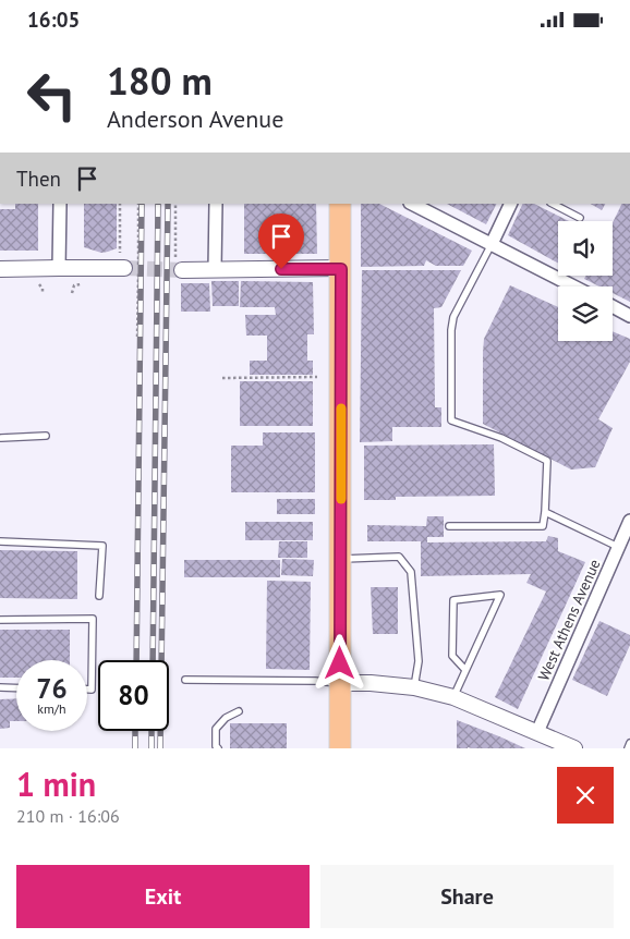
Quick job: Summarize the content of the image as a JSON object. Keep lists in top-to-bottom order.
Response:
{
  "streets": {
    "street": ["West Athens Avenue"]
  },
  "page": {
    "status": "16:05",
    "turn": ["180 m", "Anderson Avenue"],
    "then": "Then",
    "speed": "76 km/h",
    "limit": "80",
    "heading": ["1 min", "210 m · 16:06"],
    "buttons": ["Exit", "Share"]
  }
}
